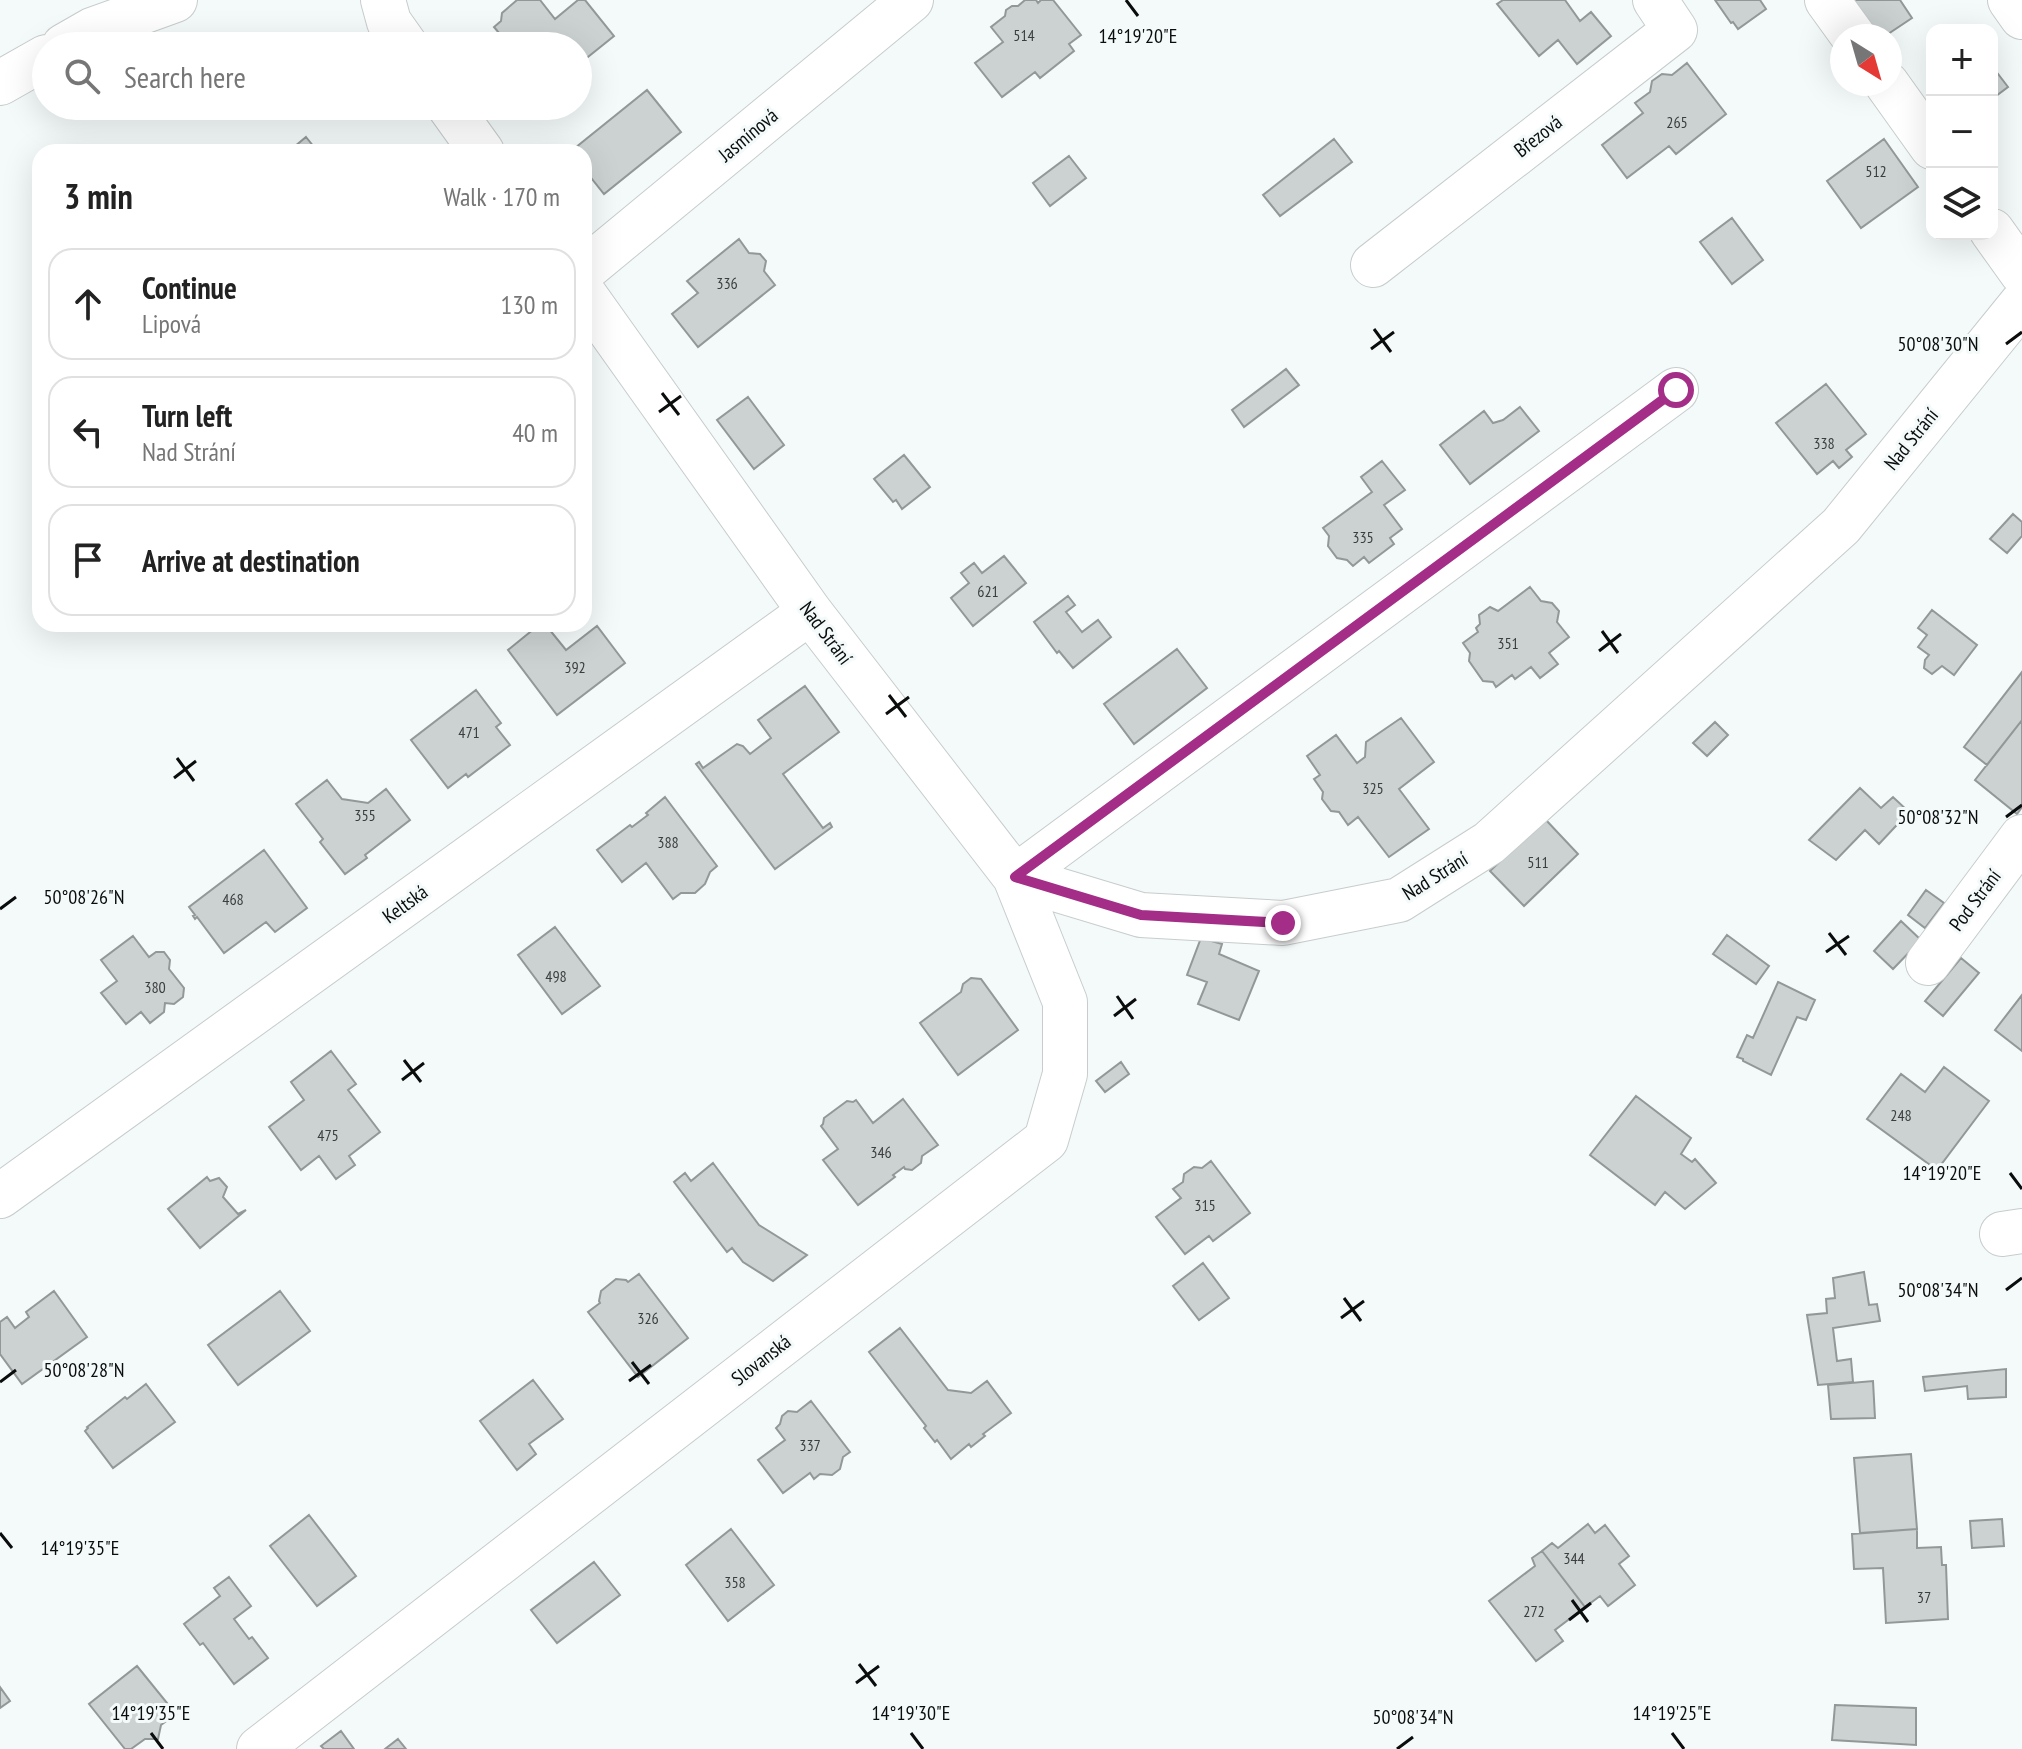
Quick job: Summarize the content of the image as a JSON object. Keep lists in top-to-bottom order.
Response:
{
  "streets": {
    "street": [
      "Jasmínová",
      "Březová",
      "Nad Strání",
      "Pod Strání",
      "Keltská",
      "Slovanská"
    ]
  },
  "crossings": [
    ["Nad Strání", "Keltská"],
    ["Nad Strání", "Slovanská"]
  ],
  "house_numbers": [
    "514",
    "265",
    "512",
    "336",
    "338",
    "335",
    "621",
    "351",
    "392",
    "471",
    "325",
    "355",
    "388",
    "511",
    "468",
    "498",
    "380",
    "248",
    "475",
    "346",
    "315",
    "326",
    "337",
    "344",
    "358",
    "37",
    "272"
  ],
  "north": "bottom right",
  "page": {
    "map_buttons": ["+", "−"],
    "search": "Search here",
    "heading": ["3 min", "Walk · 170 m"],
    "list": [
      ["Continue", "Lipová", "130 m"],
      ["Turn left", "Nad Strání", "40 m"],
      "Arrive at destination"
    ]
  },
  "coordinates": [
    "14°19'20\"E",
    "50°08'30\"N",
    "50°08'32\"N",
    "50°08'26\"N",
    "50°08'34\"N",
    "50°08'28\"N",
    "14°19'35\"E",
    "14°19'30\"E",
    "14°19'25\"E"
  ]
}
